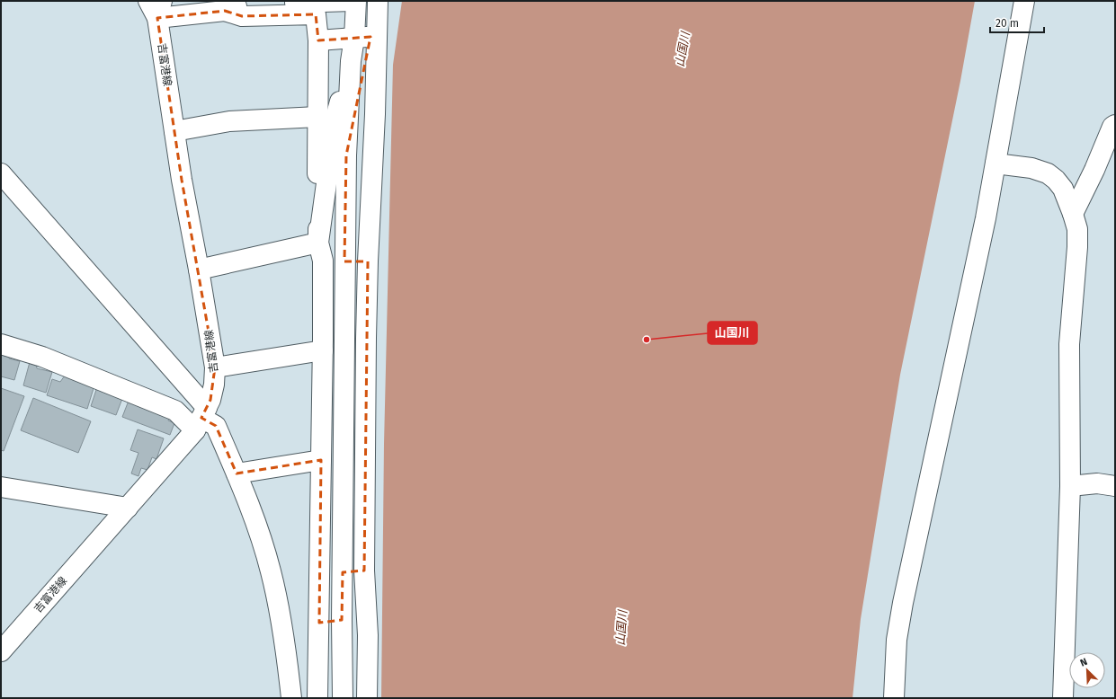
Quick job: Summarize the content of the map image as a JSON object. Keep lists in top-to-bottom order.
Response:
{
  "streets": {
    "street": ["吉富港線"]
  },
  "water": ["山国川"],
  "places": ["山国川"],
  "scale_bar": "20 m",
  "north": "top left"
}
